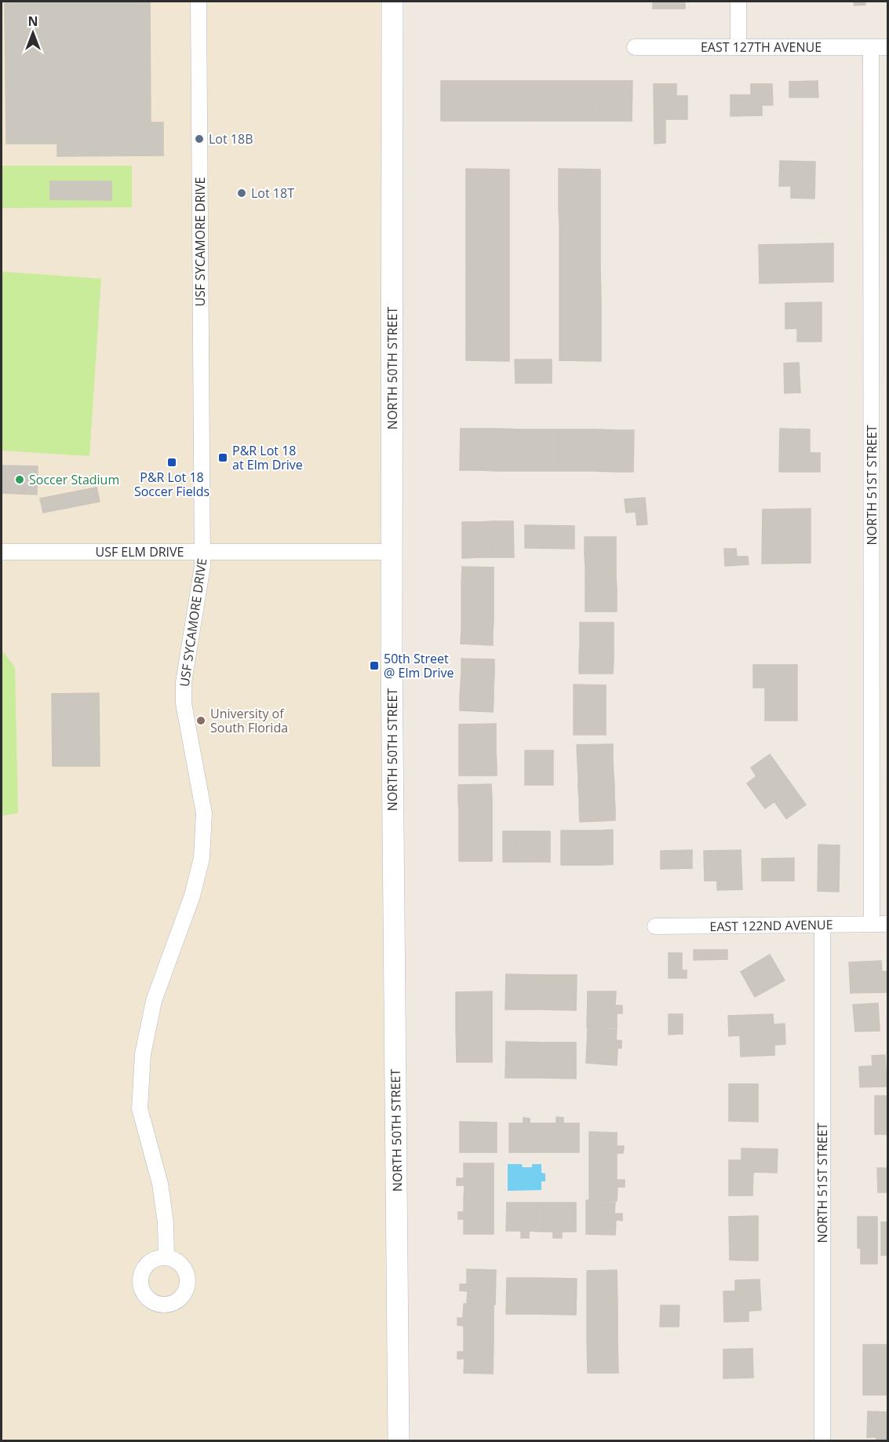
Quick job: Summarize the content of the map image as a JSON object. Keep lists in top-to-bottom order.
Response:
{
  "streets": {
    "street": [
      "EAST 127TH AVENUE",
      "USF SYCAMORE DRIVE",
      "NORTH 50TH STREET",
      "NORTH 51ST STREET",
      "USF ELM DRIVE",
      "EAST 122ND AVENUE"
    ]
  },
  "crossings": [
    ["EAST 127TH AVENUE", "NORTH 51ST STREET"],
    ["USF SYCAMORE DRIVE", "USF ELM DRIVE"],
    ["NORTH 50TH STREET", "USF ELM DRIVE"],
    ["NORTH 51ST STREET", "EAST 122ND AVENUE"]
  ],
  "places": {
    "other": [
      "Lot 18B",
      "Lot 18T",
      "Soccer Stadium",
      "University of South Florida"
    ],
    "transit": ["P&R Lot 18 at Elm Drive", "P&R Lot 18 Soccer Fields", "50th Street @ Elm Drive"]
  },
  "north": "top"
}
